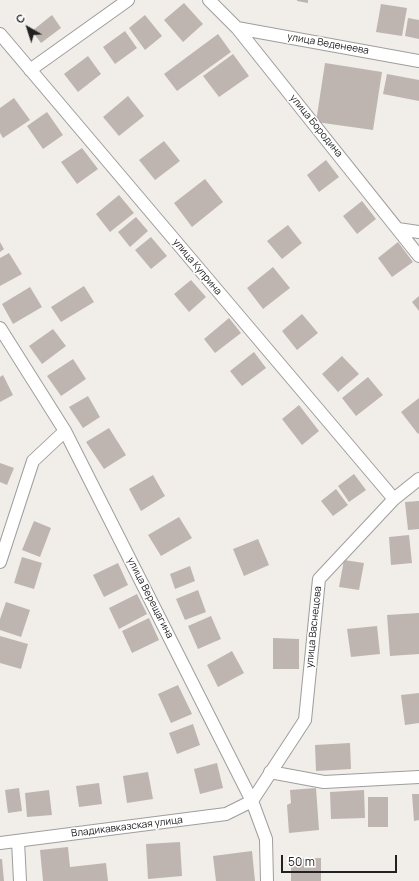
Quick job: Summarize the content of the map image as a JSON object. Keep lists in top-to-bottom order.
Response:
{
  "streets": {
    "street": [
      "улица Веденеева",
      "улица Бородина",
      "улица Куприна",
      "улица Верещагина",
      "улица Васнецова",
      "Владикавказская улица"
    ]
  },
  "crossings": [
    ["улица Веденеева", "улица Бородина"],
    ["улица Куприна", "улица Васнецова"],
    ["улица Верещагина", "улица Васнецова"],
    ["улица Верещагина", "Владикавказская улица"],
    ["улица Васнецова", "Владикавказская улица"]
  ],
  "scale_bar": "50 m",
  "north": "top left"
}
